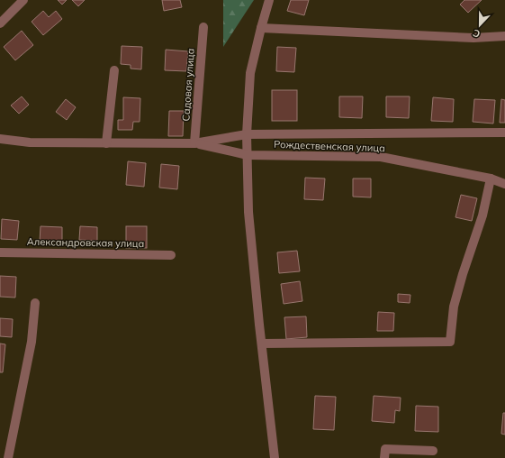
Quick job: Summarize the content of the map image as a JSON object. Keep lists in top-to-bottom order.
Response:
{
  "streets": {
    "street": ["Садовая улица", "Рождественская улица", "Александровская улица"]
  },
  "crossings": [
    ["Садовая улица", "Рождественская улица"]
  ],
  "north": "bottom"
}
